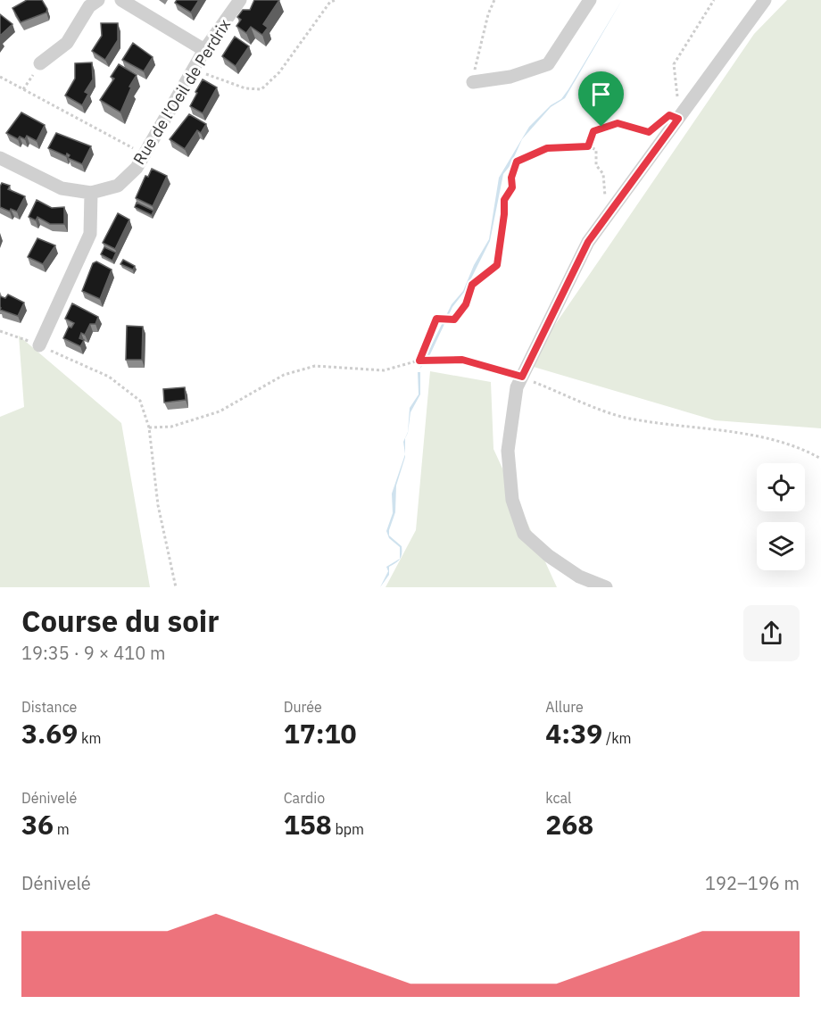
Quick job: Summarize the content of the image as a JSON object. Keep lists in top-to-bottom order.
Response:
{
  "streets": {
    "street": ["Rue de l'Oeil de Perdrix"]
  },
  "page": {
    "heading": ["Course du soir", "19:35 · 9 × 410 m"],
    "stats": [
      ["Distance", "3.69 km"],
      ["Durée", "17:10"],
      ["Allure", "4:39 /km"],
      ["Dénivelé", "36 m"],
      ["Cardio", "158 bpm"],
      ["kcal", "268"]
    ],
    "chart": ["Dénivelé", "192–196 m"]
  }
}
